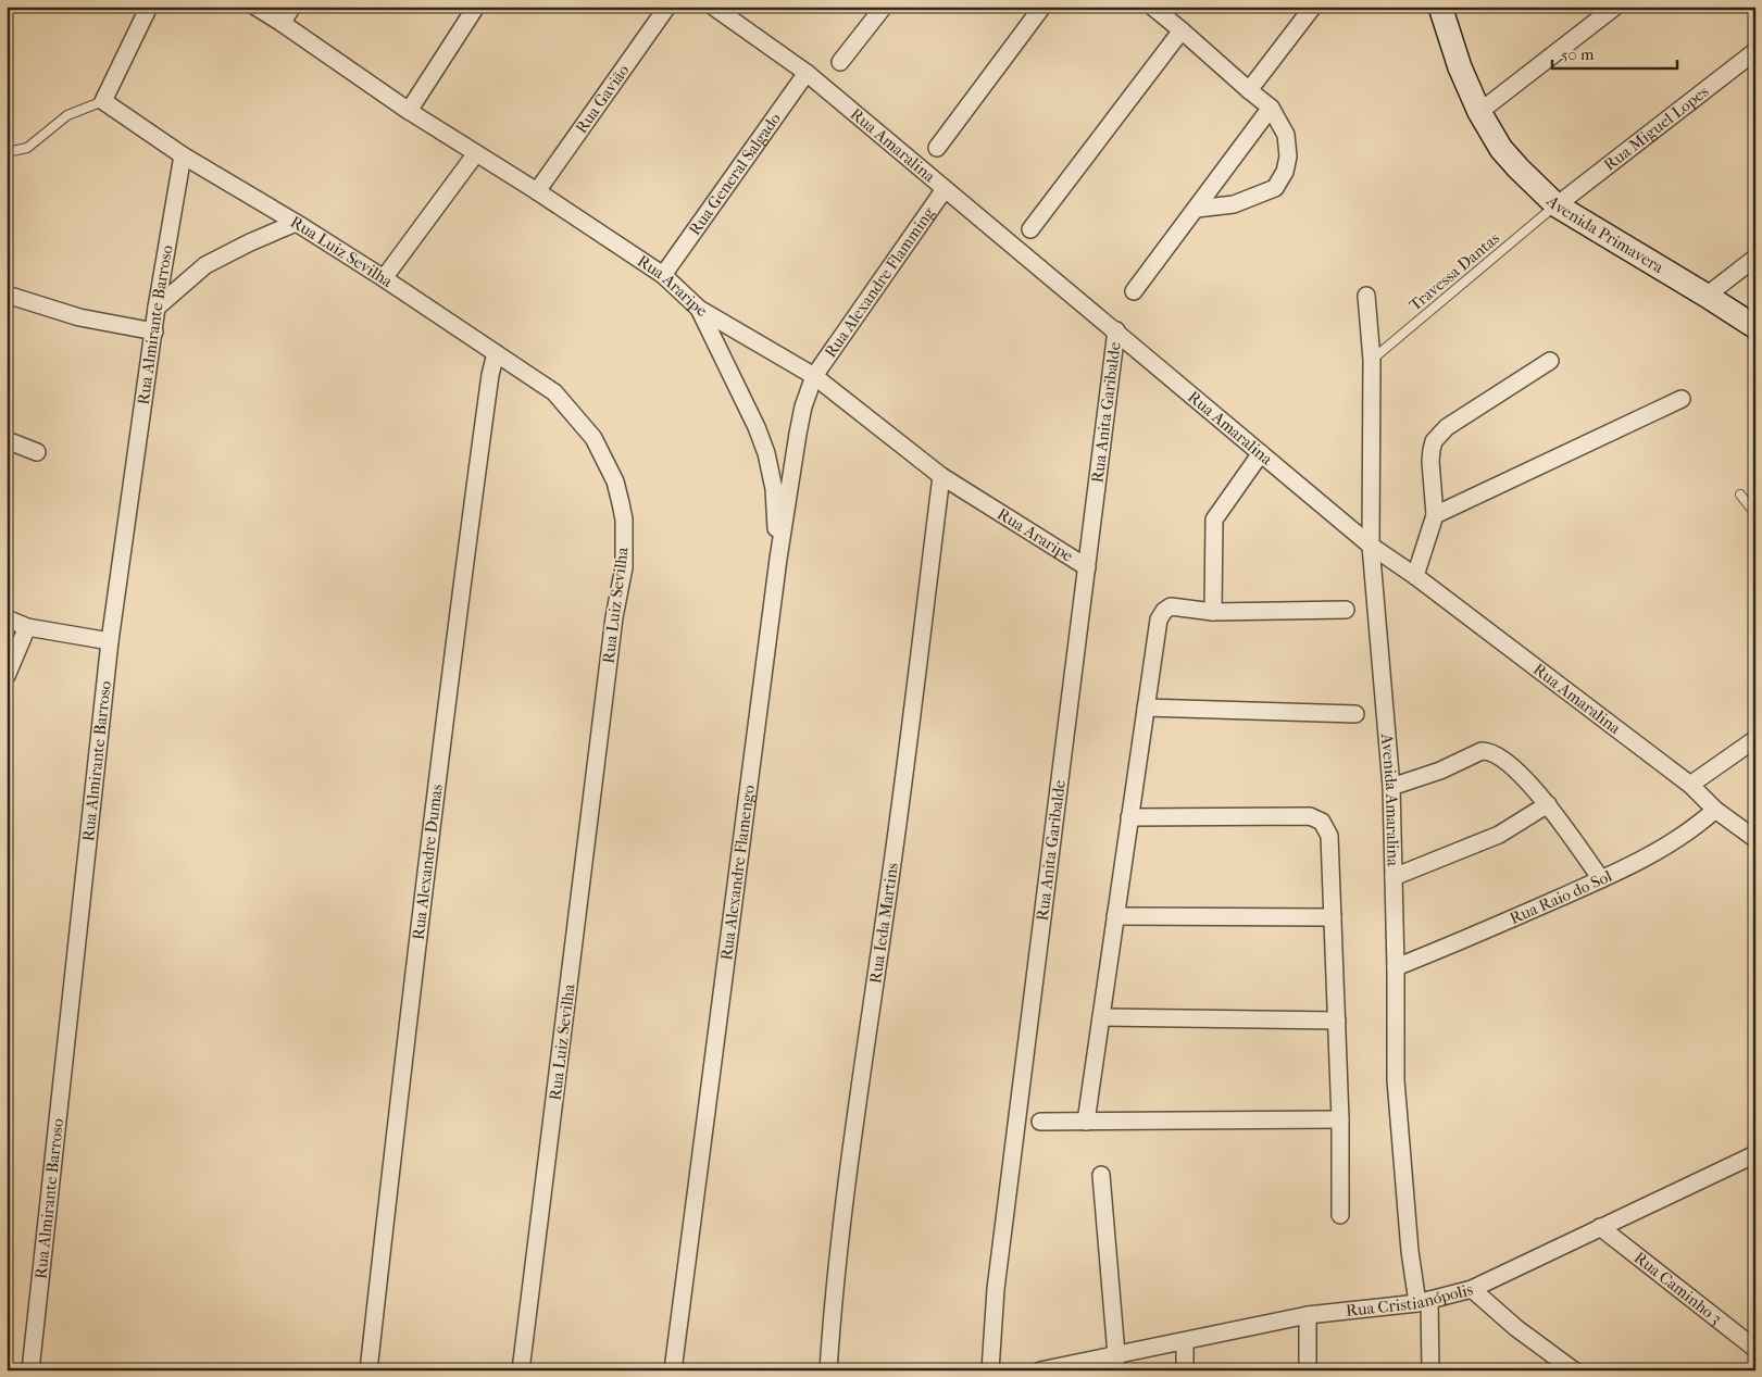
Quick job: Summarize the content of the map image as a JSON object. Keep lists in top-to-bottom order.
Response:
{
  "streets": {
    "street": [
      "Rua Gavião",
      "Rua Miguel Lopes",
      "Rua Amaralina",
      "Rua General Salgado",
      "Avenida Primavera",
      "Rua Luiz Sevilha",
      "Rua Alexandre Flamming",
      "Rua Araripe",
      "Rua Almirante Barroso",
      "Rua Anita Garibalde",
      "Avenida Amaralina",
      "Rua Alexandre Dumas",
      "Rua Alexandre Flamengo",
      "Rua Raio do Sol",
      "Rua Ieda Martins",
      "Rua Caminho 3",
      "Rua Cristianópolis"
    ],
    "lane": ["Travessa Dantas"]
  },
  "crossings": [
    ["Rua Gavião", "Rua Araripe"],
    ["Rua Miguel Lopes", "Avenida Primavera"],
    ["Rua Miguel Lopes", "Travessa Dantas"],
    ["Rua Amaralina", "Rua General Salgado"],
    ["Rua Amaralina", "Rua Alexandre Flamming"],
    ["Rua Amaralina", "Rua Anita Garibalde"],
    ["Rua Amaralina", "Avenida Amaralina"],
    ["Rua Amaralina", "Rua Raio do Sol"],
    ["Rua General Salgado", "Rua Araripe"],
    ["Avenida Primavera", "Travessa Dantas"],
    ["Rua Luiz Sevilha", "Rua Almirante Barroso"],
    ["Rua Luiz Sevilha", "Rua Alexandre Dumas"],
    ["Travessa Dantas", "Avenida Amaralina"],
    ["Rua Alexandre Flamming", "Rua Araripe"],
    ["Rua Alexandre Flamming", "Rua Alexandre Flamengo"],
    ["Rua Araripe", "Rua Anita Garibalde"],
    ["Rua Araripe", "Rua Alexandre Flamengo"],
    ["Rua Araripe", "Rua Ieda Martins"],
    ["Avenida Amaralina", "Rua Raio do Sol"],
    ["Avenida Amaralina", "Rua Cristianópolis"],
    ["Rua Caminho 3", "Rua Cristianópolis"]
  ],
  "scale_bar": "50 m"
}
